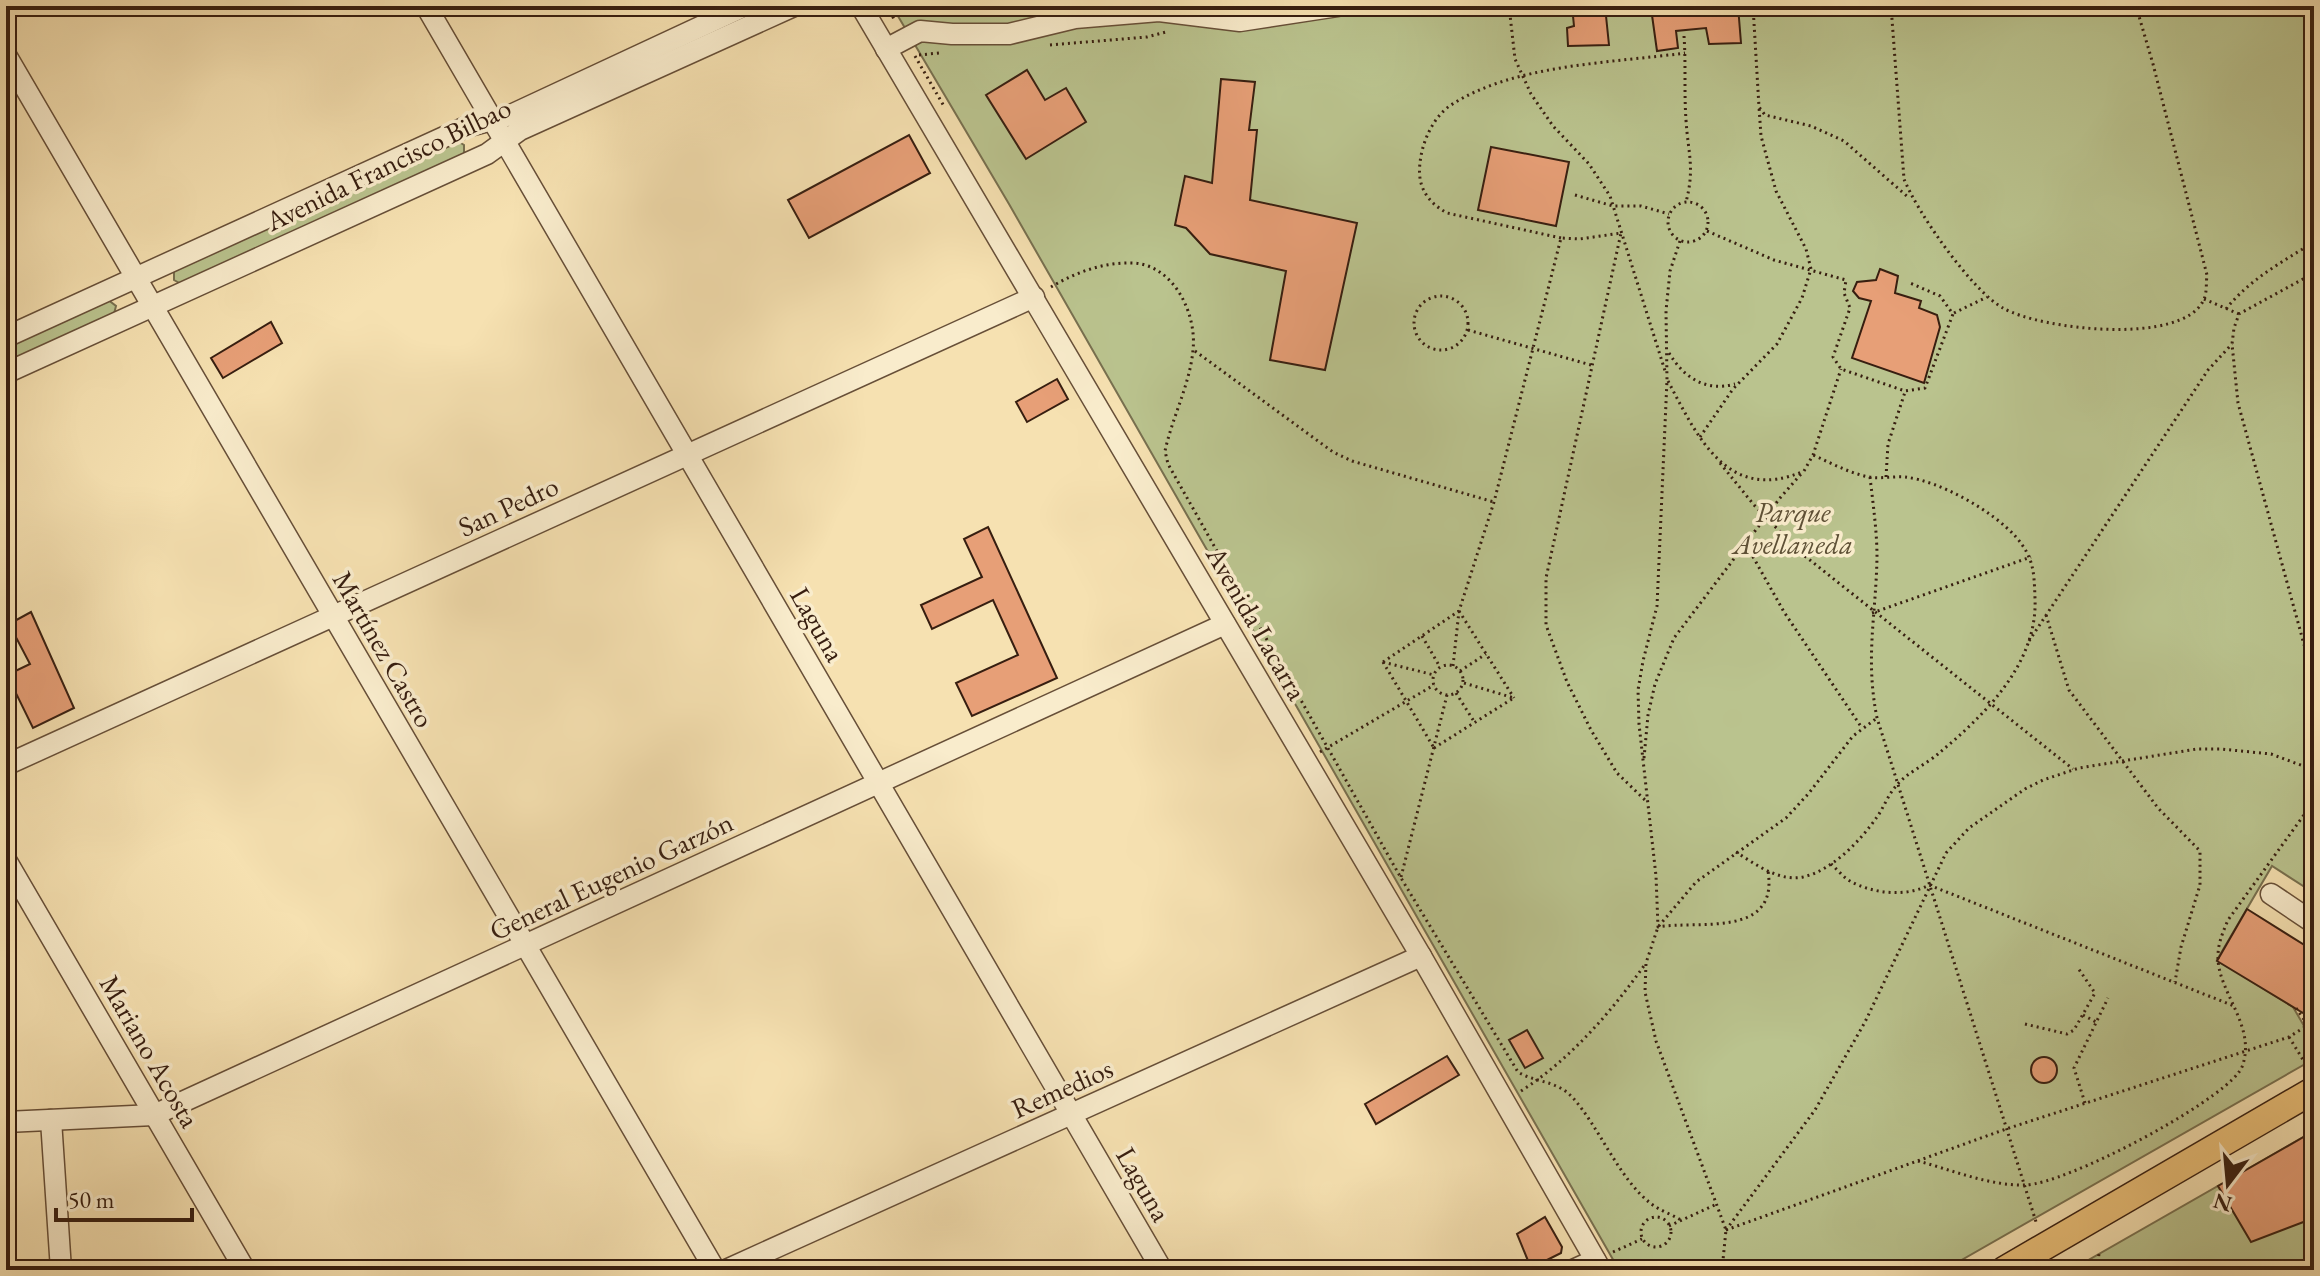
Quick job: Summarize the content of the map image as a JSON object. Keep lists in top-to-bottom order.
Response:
{
  "streets": {
    "street": [
      "Avenida Francisco Bilbao",
      "San Pedro",
      "Avenida Lacarra",
      "Laguna",
      "Martínez Castro",
      "General Eugenio Garzón",
      "Mariano Acosta",
      "Remedios"
    ]
  },
  "crossings": [
    ["Avenida Francisco Bilbao", "Laguna"],
    ["Avenida Francisco Bilbao", "Martínez Castro"],
    ["San Pedro", "Avenida Lacarra"],
    ["San Pedro", "Laguna"],
    ["San Pedro", "Martínez Castro"],
    ["Avenida Lacarra", "General Eugenio Garzón"],
    ["Avenida Lacarra", "Remedios"],
    ["Laguna", "General Eugenio Garzón"],
    ["Laguna", "Remedios"],
    ["Martínez Castro", "General Eugenio Garzón"],
    ["General Eugenio Garzón", "Mariano Acosta"]
  ],
  "parks": ["Parque Avellaneda"],
  "scale_bar": "50 m",
  "north": "bottom"
}
